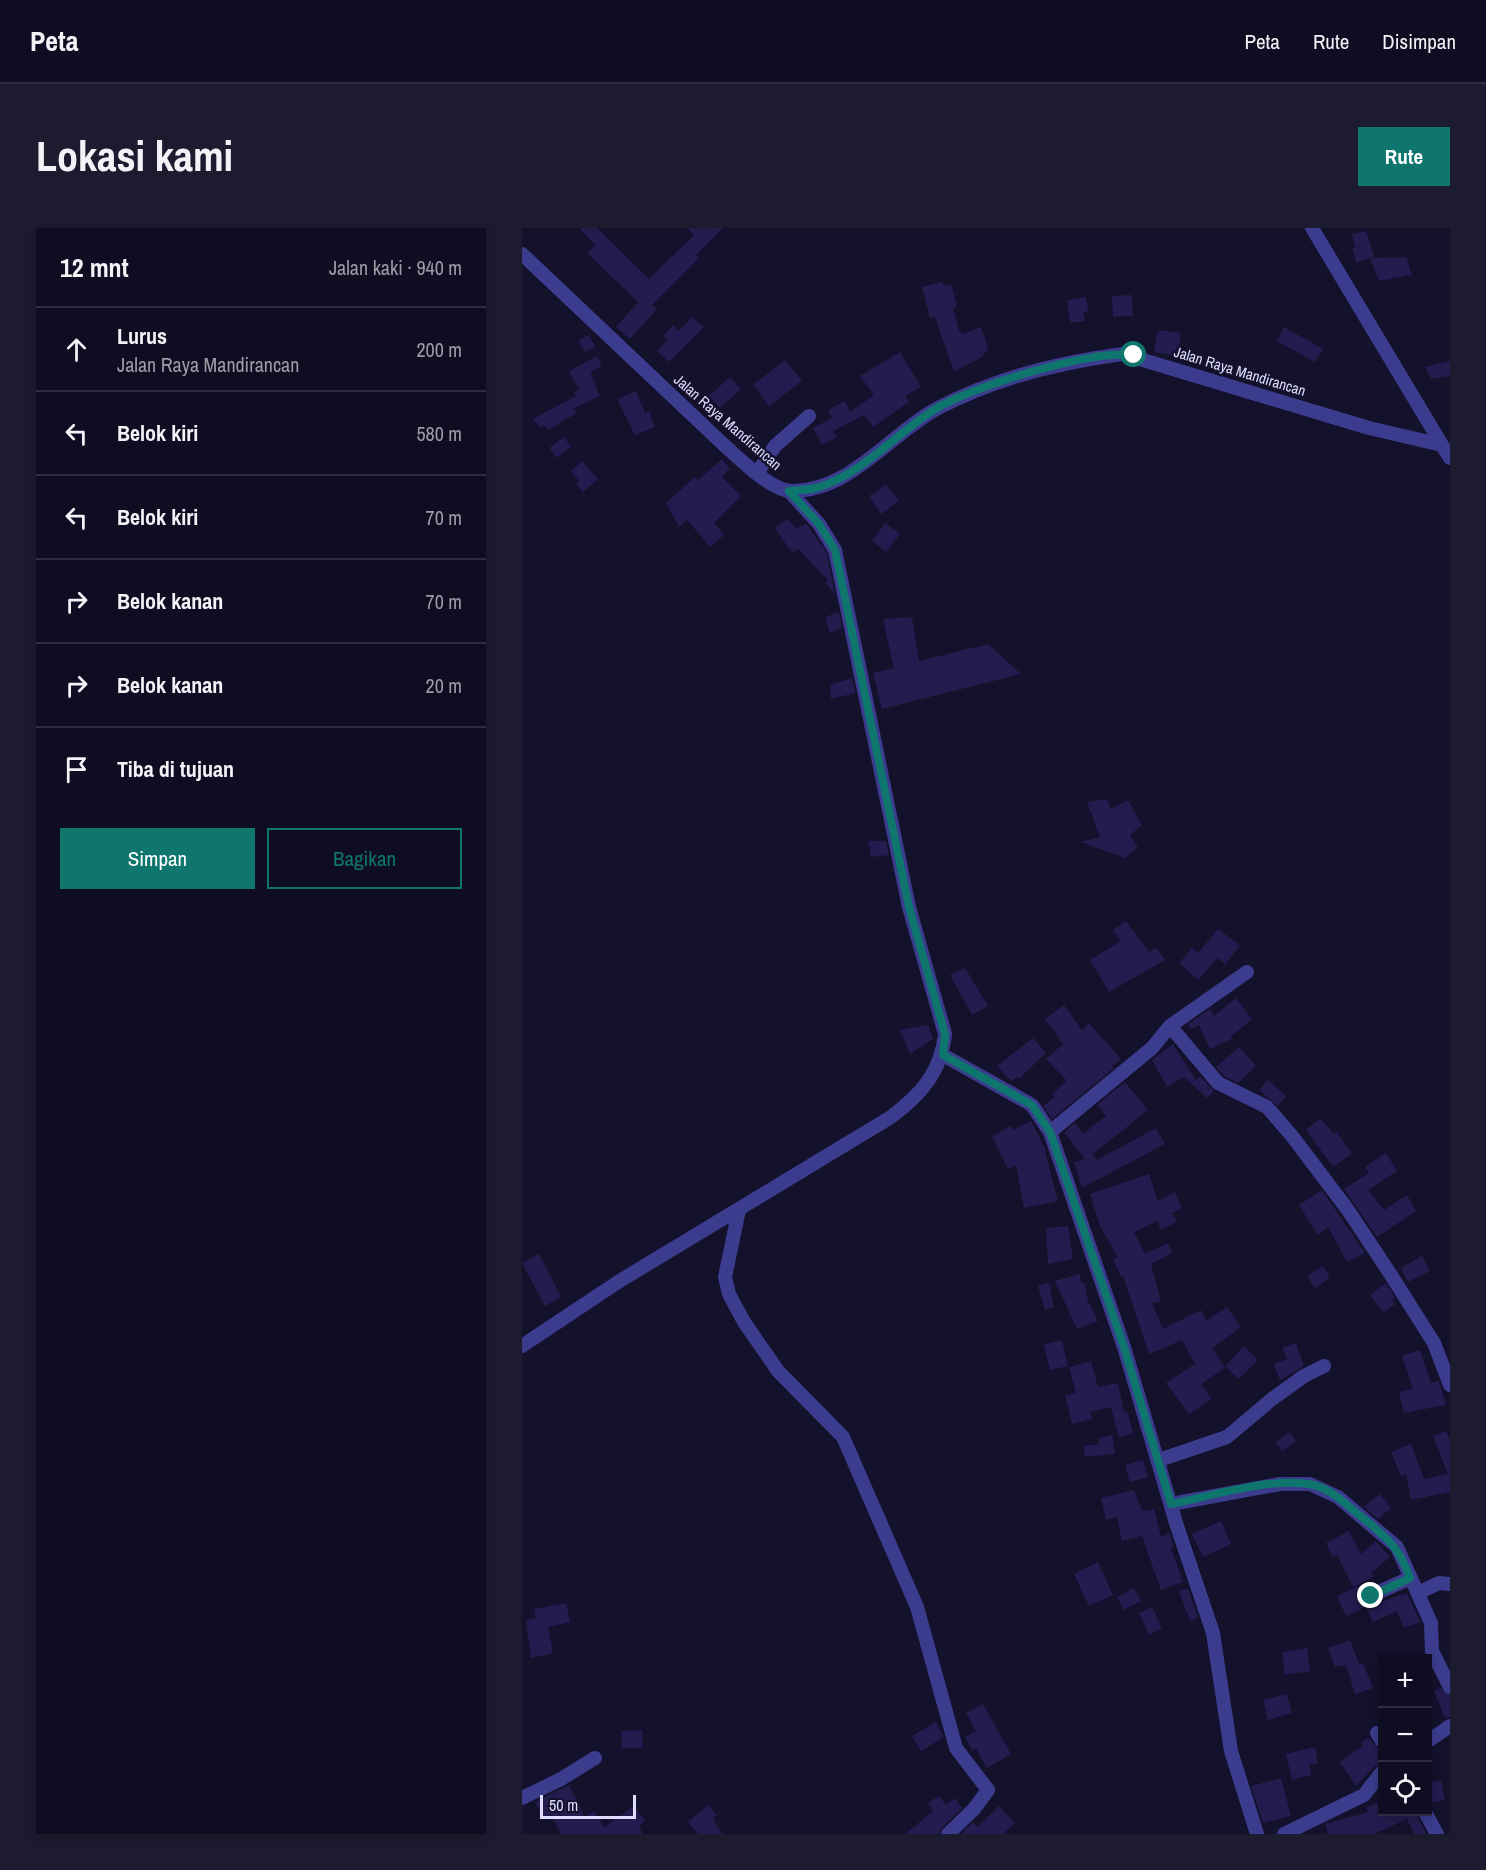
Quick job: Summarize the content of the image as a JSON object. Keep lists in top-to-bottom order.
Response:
{
  "streets": {
    "street": ["Jalan Raya Mandirancan"]
  },
  "scale_bar": "50 m",
  "page": {
    "header": "Peta",
    "nav": ["Peta", "Rute", "Disimpan"],
    "buttons": [
      "Rute",
      ["Simpan", "Bagikan"]
    ],
    "title": "Lokasi kami",
    "heading": ["12 mnt", "Jalan kaki · 940 m"],
    "list": [
      ["Lurus", "Jalan Raya Mandirancan", "200 m"],
      ["Belok kiri", "580 m"],
      ["Belok kiri", "70 m"],
      ["Belok kanan", "70 m"],
      ["Belok kanan", "20 m"],
      "Tiba di tujuan"
    ],
    "map_buttons": ["+", "−"],
    "scale": "50 m"
  }
}
